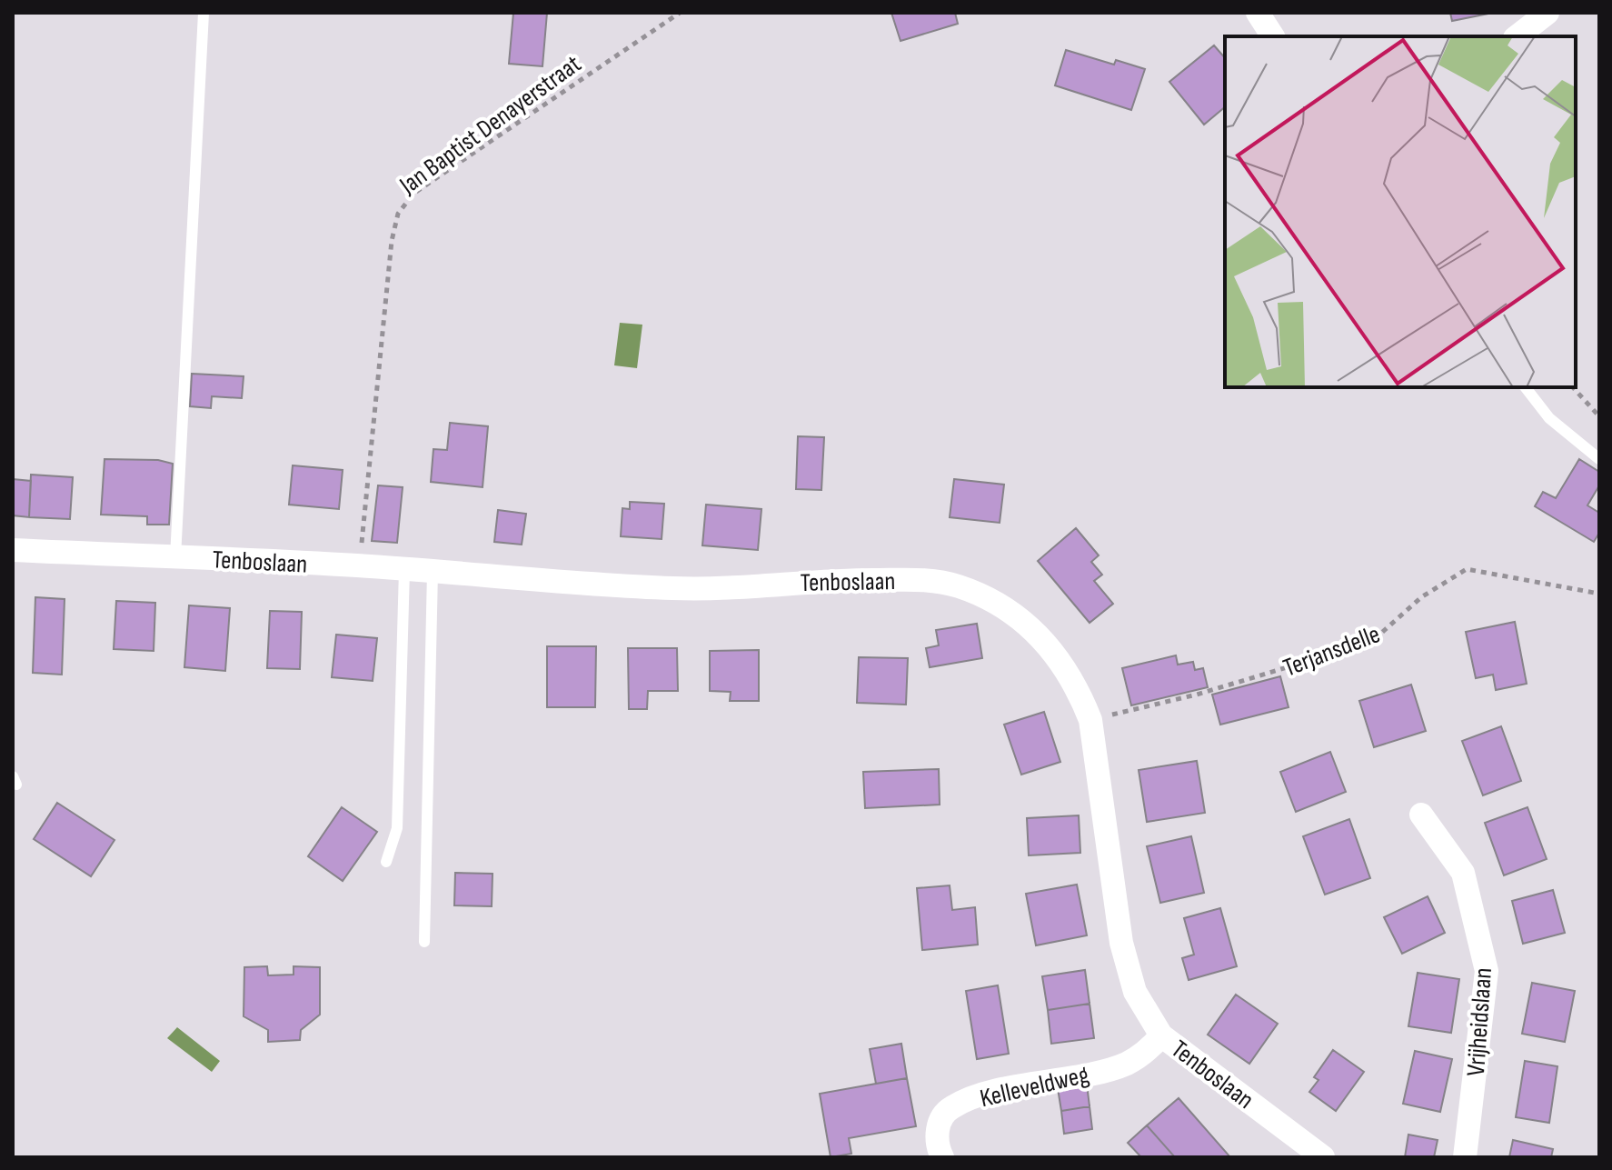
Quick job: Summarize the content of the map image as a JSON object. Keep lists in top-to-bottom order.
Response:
{
  "streets": {
    "street": ["Tenboslaan", "Vrijheidslaan", "Kelleveldweg"],
    "path": ["Jan Baptist Denayerstraat", "Terjansdelle"]
  },
  "crossings": [
    ["Jan Baptist Denayerstraat", "Tenboslaan"],
    ["Tenboslaan", "Terjansdelle"],
    ["Tenboslaan", "Kelleveldweg"]
  ]
}
